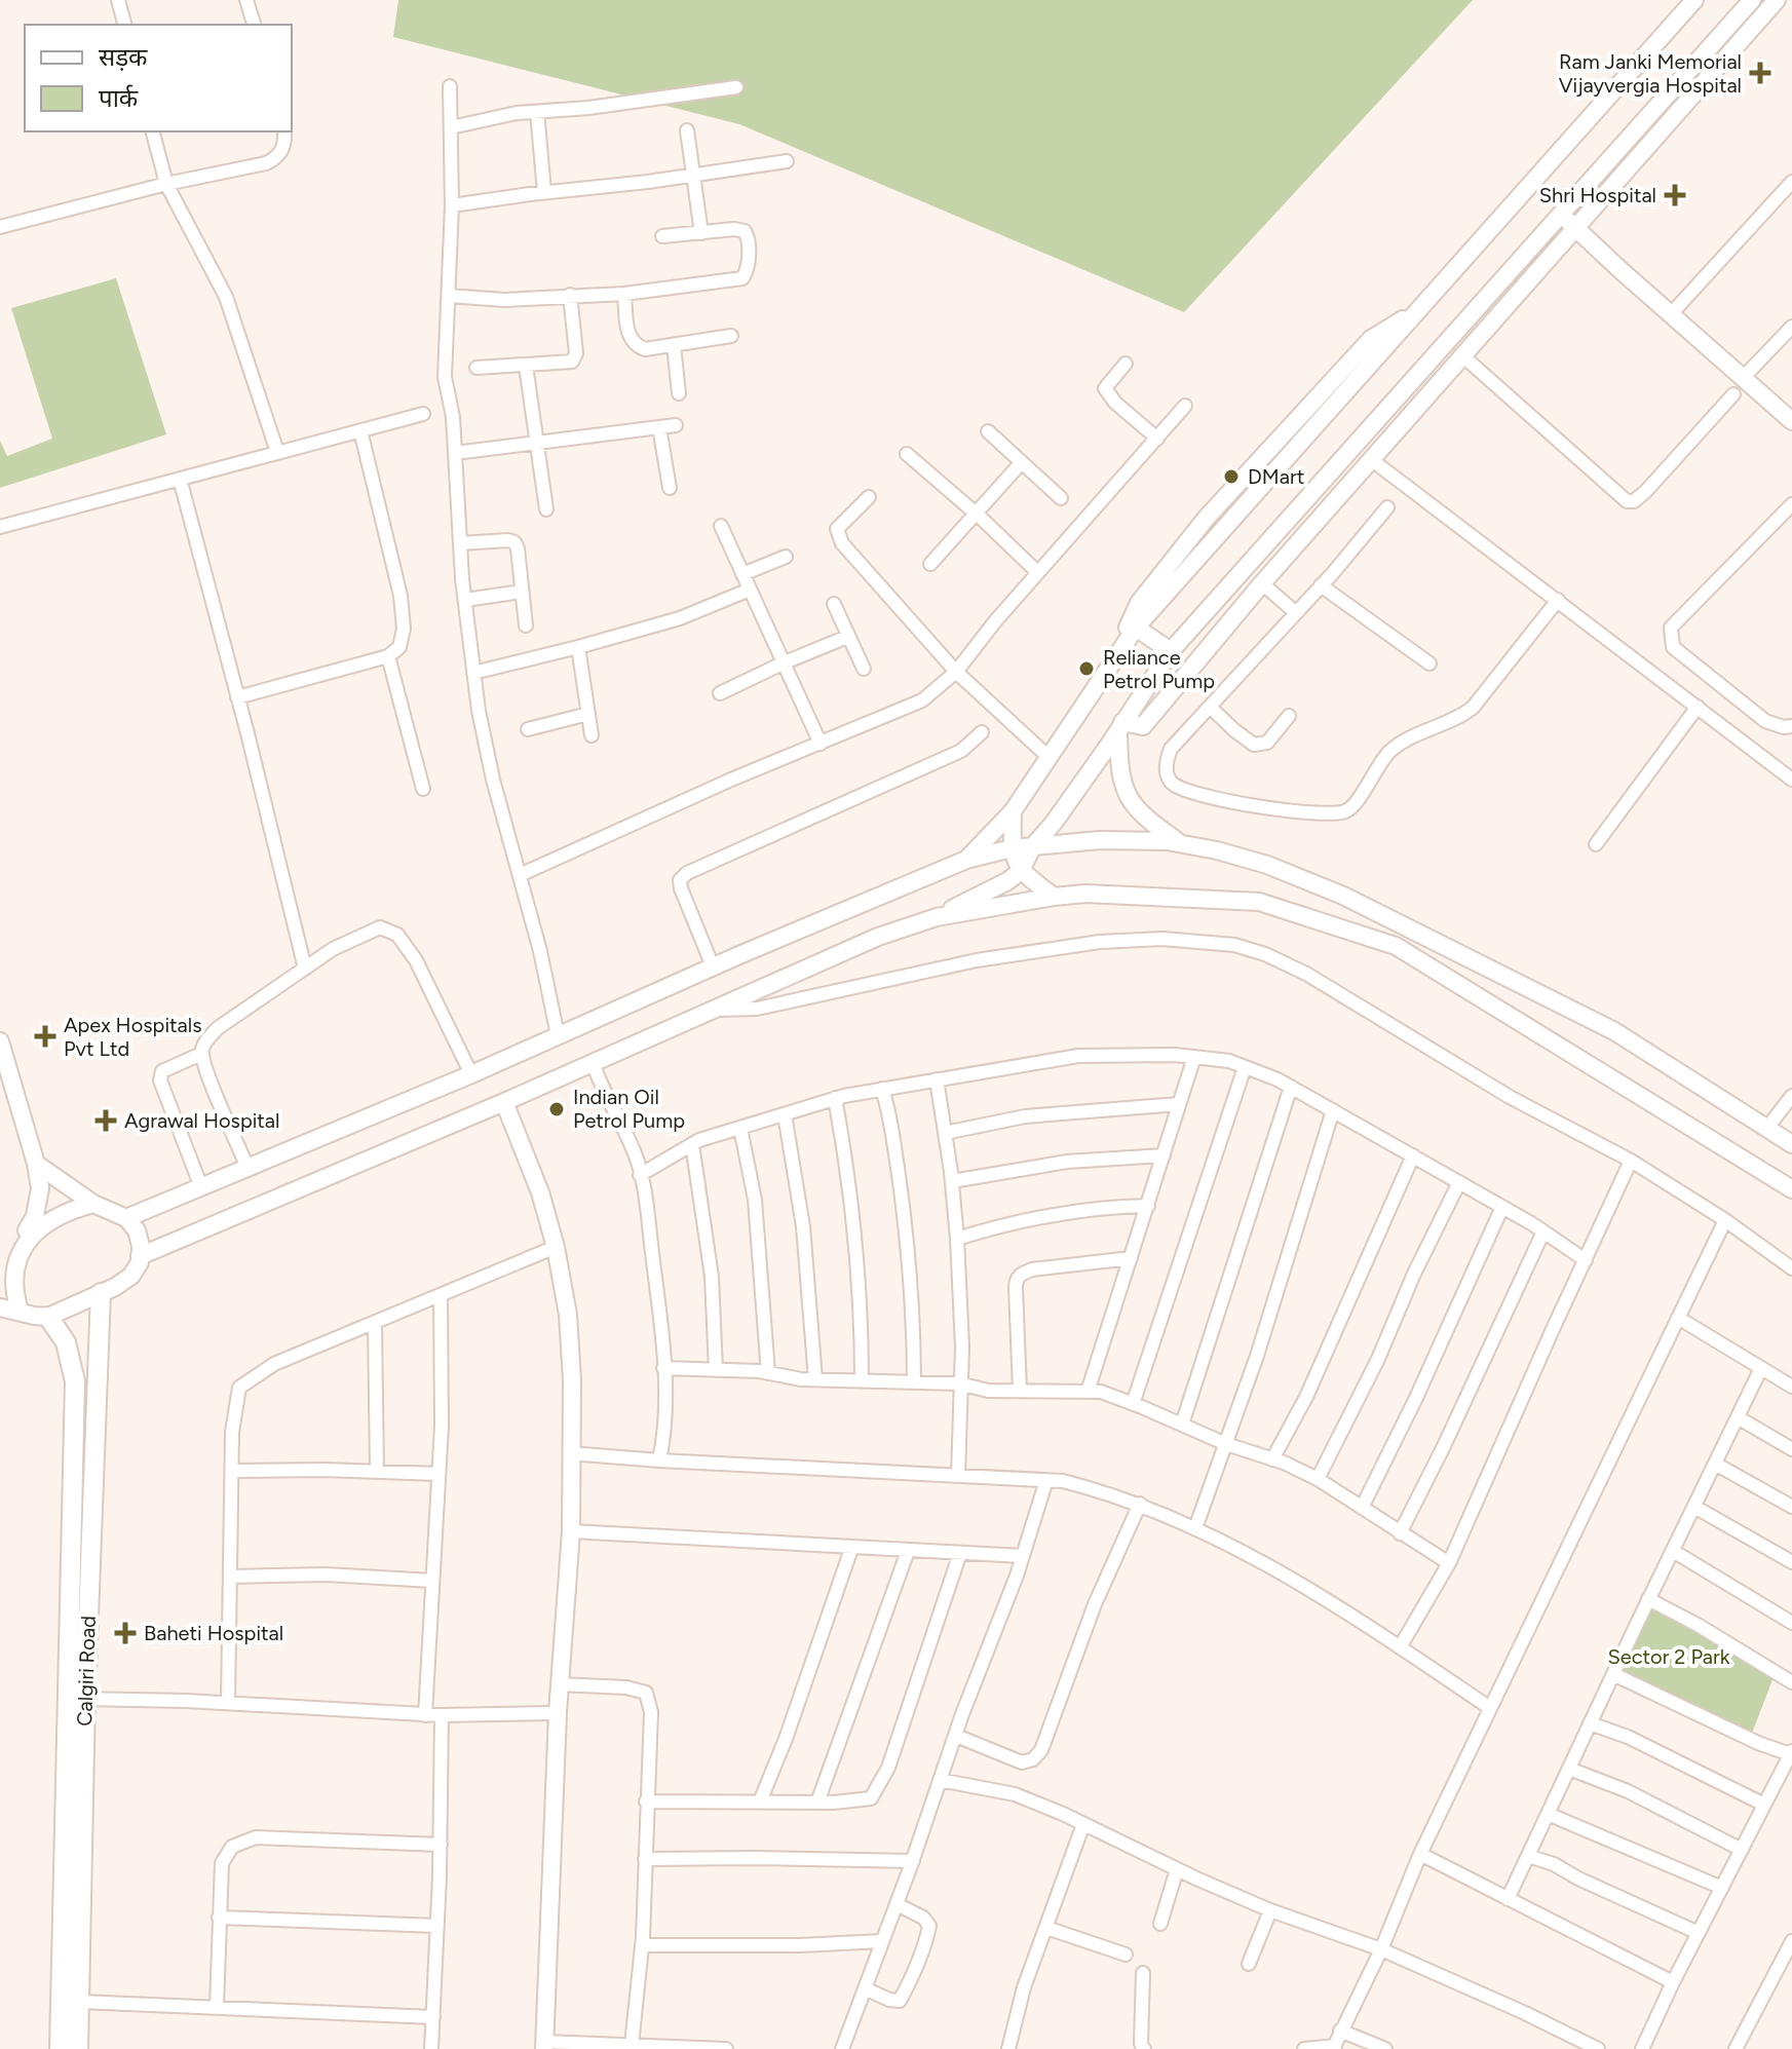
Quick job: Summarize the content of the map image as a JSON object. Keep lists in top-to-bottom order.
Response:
{
  "streets": {
    "main road": ["Calgiri Road"]
  },
  "parks": ["Sector 2 Park"],
  "places": {
    "health": [
      "Ram Janki Memorial Vijayvergia Hospital",
      "Shri Hospital",
      "Apex Hospitals Pvt Ltd",
      "Agrawal Hospital",
      "Baheti Hospital"
    ],
    "other": ["DMart", "Reliance Petrol Pump", "Indian Oil Petrol Pump"]
  },
  "legend": ["सड़क", "पार्क"]
}
